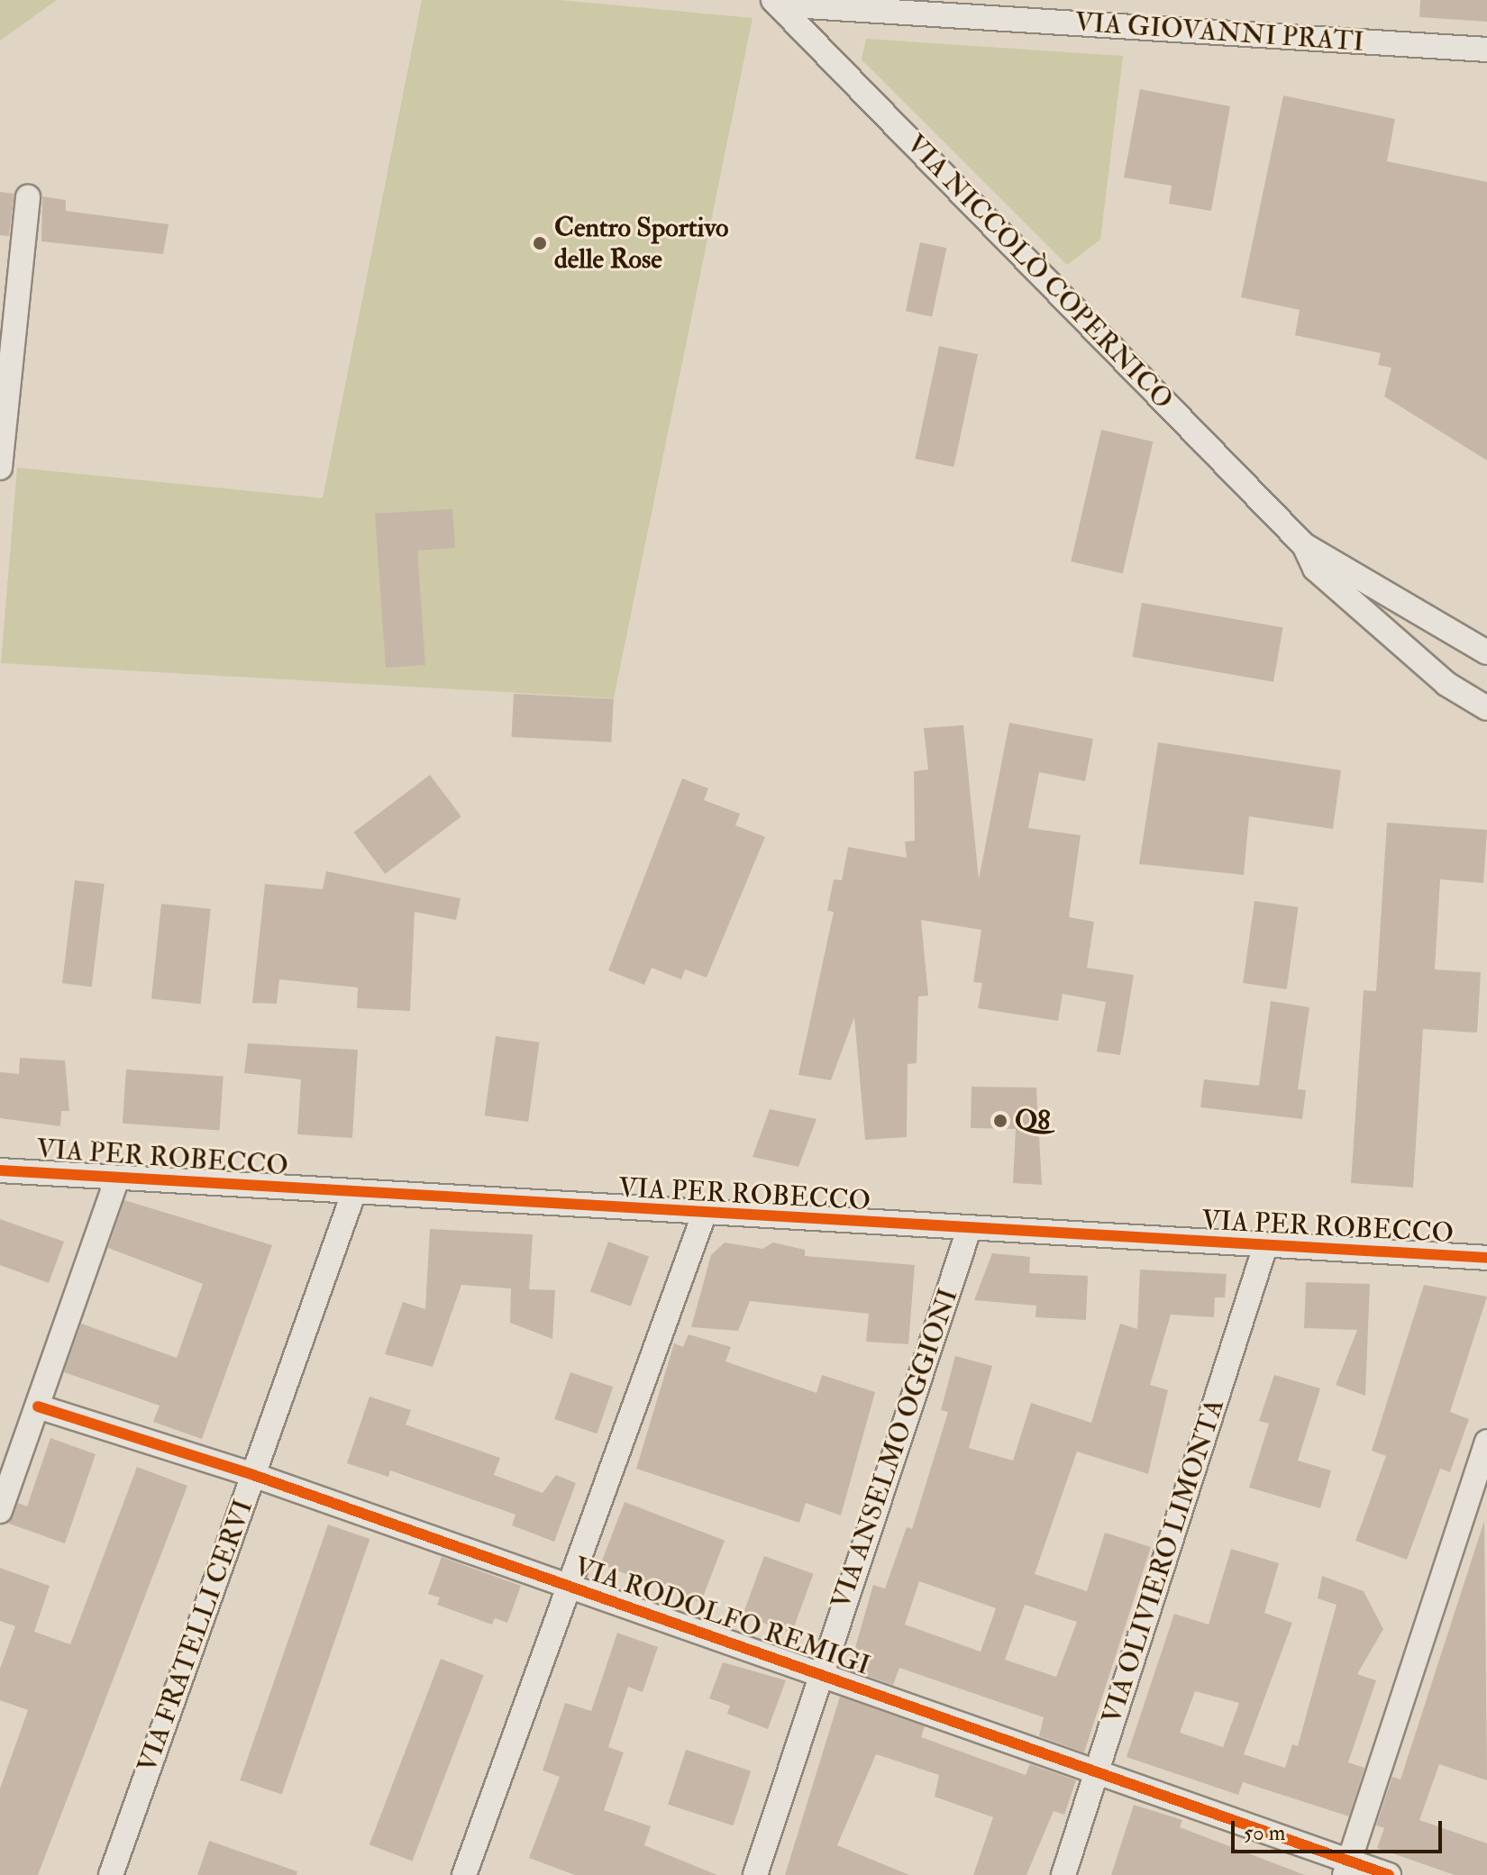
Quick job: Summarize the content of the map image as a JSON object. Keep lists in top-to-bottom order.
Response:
{
  "streets": {
    "street": [
      "VIA GIOVANNI PRATI",
      "VIA NICCOLÒ COPERNICO",
      "VIA PER ROBECCO",
      "VIA ANSELMO OGGIONI",
      "VIA OLIVIERO LIMONTA",
      "VIA RODOLFO REMIGI",
      "VIA FRATELLI CERVI"
    ]
  },
  "crossings": [
    ["VIA GIOVANNI PRATI", "VIA NICCOLÒ COPERNICO"],
    ["VIA PER ROBECCO", "VIA ANSELMO OGGIONI"],
    ["VIA PER ROBECCO", "VIA OLIVIERO LIMONTA"],
    ["VIA PER ROBECCO", "VIA FRATELLI CERVI"],
    ["VIA ANSELMO OGGIONI", "VIA RODOLFO REMIGI"],
    ["VIA OLIVIERO LIMONTA", "VIA RODOLFO REMIGI"],
    ["VIA RODOLFO REMIGI", "VIA FRATELLI CERVI"]
  ],
  "places": ["Centro Sportivo delle Rose", "Q8"],
  "scale_bar": "50 m"
}
